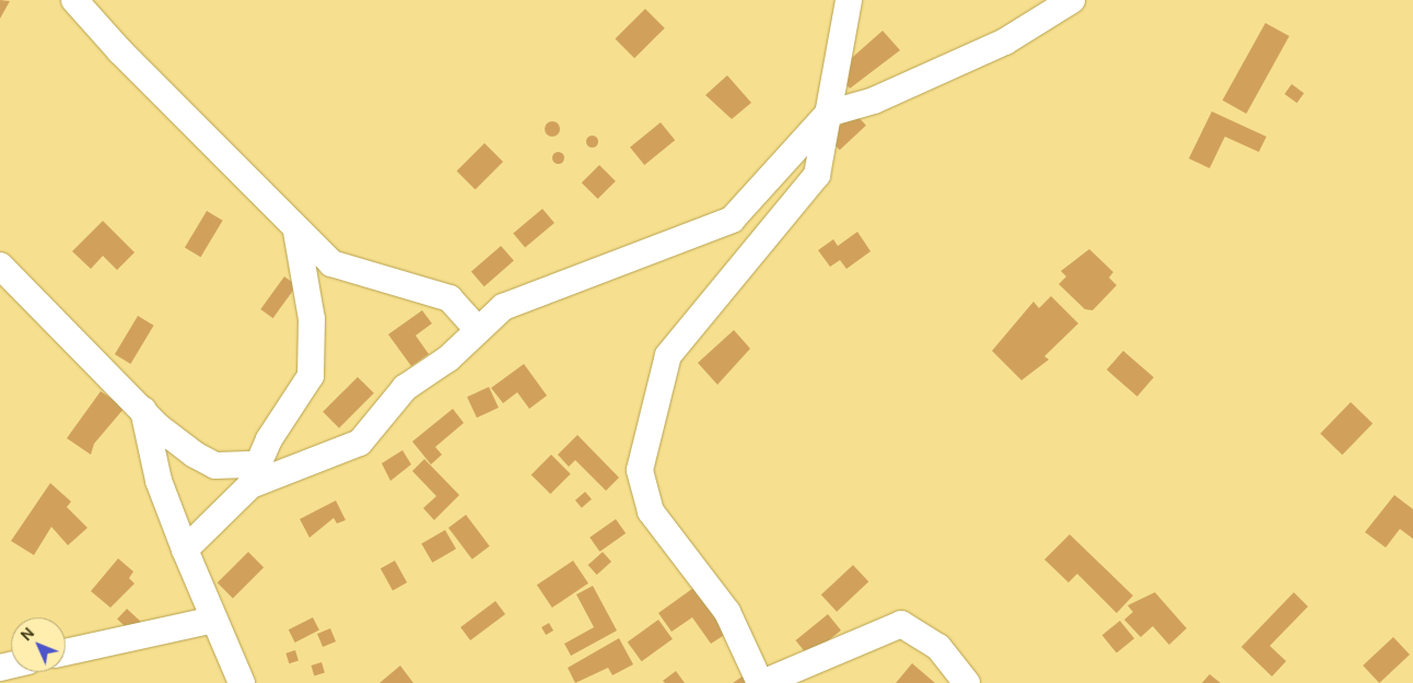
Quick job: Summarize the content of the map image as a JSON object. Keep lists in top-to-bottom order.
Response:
{
  "north": "top left"
}
